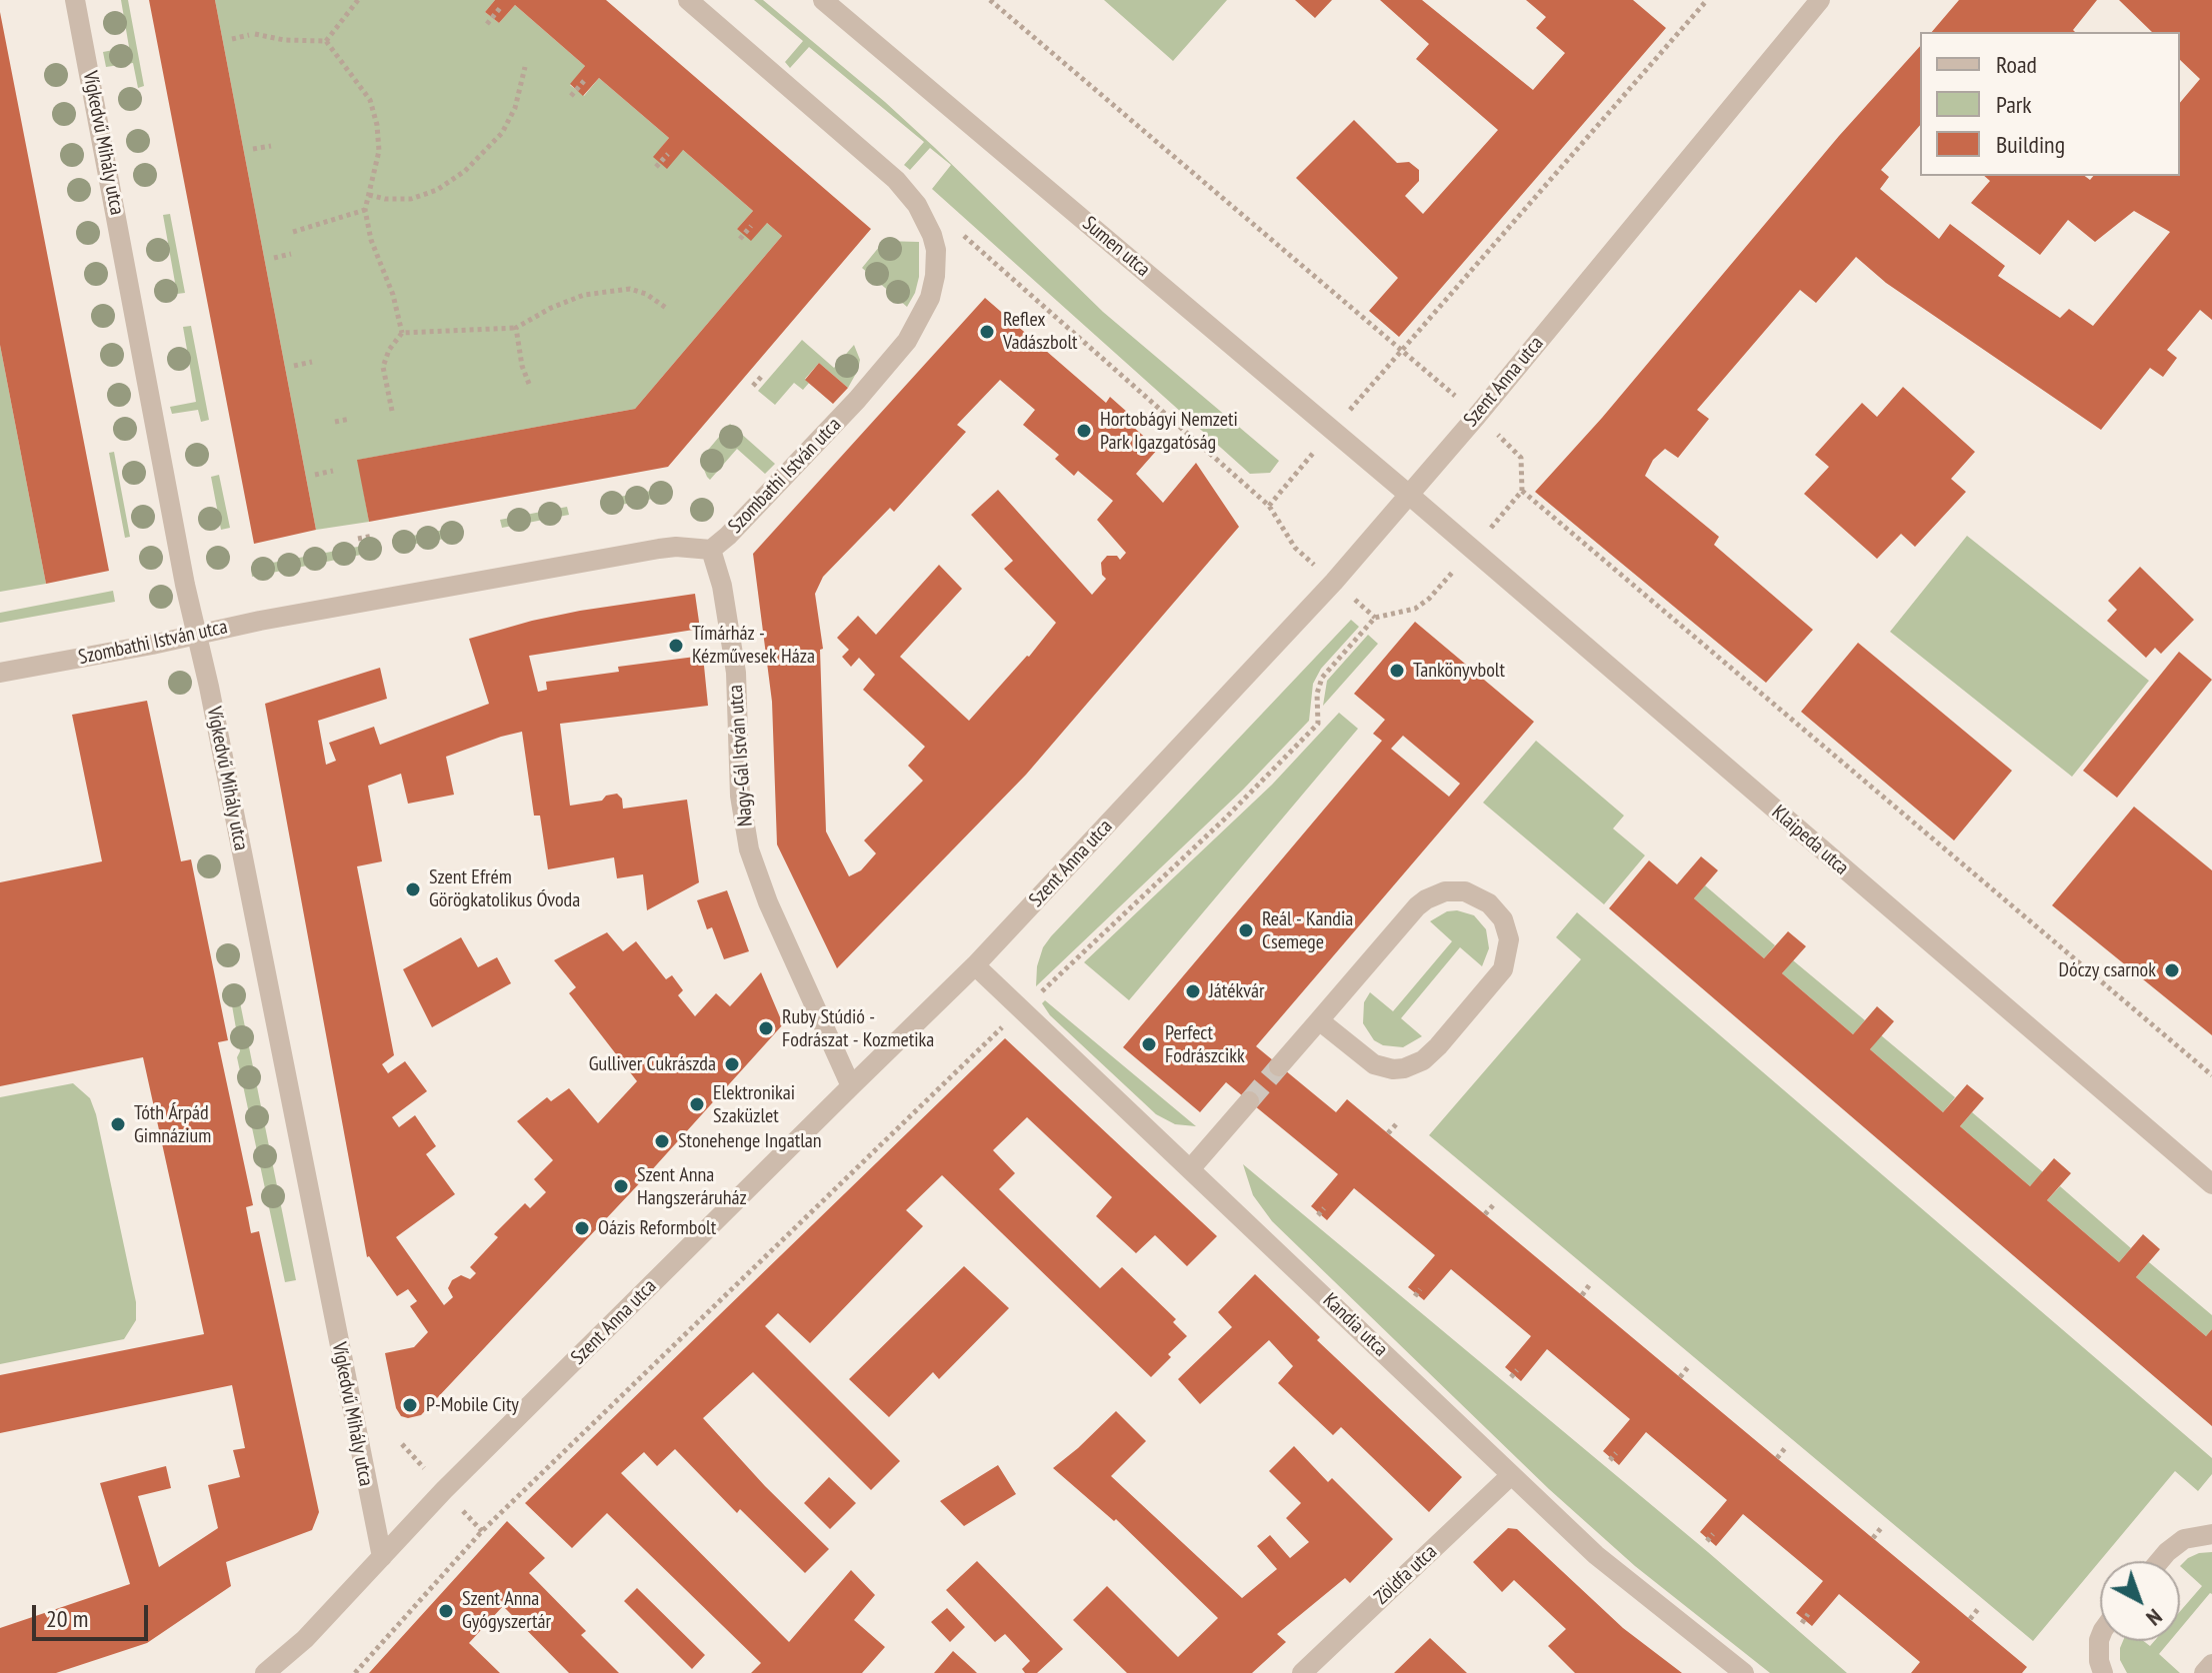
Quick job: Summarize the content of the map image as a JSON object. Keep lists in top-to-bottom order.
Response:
{
  "streets": {
    "street": [
      "Vígkedvű Mihály utca",
      "Sumen utca",
      "Szent Anna utca",
      "Szombathi István utca",
      "Nagy-Gál István utca",
      "Klaipeda utca",
      "Kandia utca",
      "Zöldfa utca"
    ]
  },
  "crossings": [
    ["Vígkedvű Mihály utca", "Szent Anna utca"],
    ["Vígkedvű Mihály utca", "Szombathi István utca"],
    ["Sumen utca", "Szent Anna utca"],
    ["Sumen utca", "Klaipeda utca"],
    ["Szent Anna utca", "Nagy-Gál István utca"],
    ["Szent Anna utca", "Klaipeda utca"],
    ["Szent Anna utca", "Kandia utca"],
    ["Szombathi István utca", "Nagy-Gál István utca"],
    ["Kandia utca", "Zöldfa utca"]
  ],
  "places": [
    "Reflex Vadászbolt",
    "Hortobágyi Nemzeti Park Igazgatóság",
    "Tímárház - Kézművesek Háza",
    "Tankönyvbolt",
    "Szent Efrém Görögkatolikus Óvoda",
    "Reál - Kandia Csemege",
    "Dóczy csarnok",
    "Játékvár",
    "Ruby Stúdió - Fodrászat - Kozmetika",
    "Perfect Fodrászcikk",
    "Gulliver Cukrászda",
    "Elektronikai Szaküzlet",
    "Tóth Árpád Gimnázium",
    "Stonehenge Ingatlan",
    "Szent Anna Hangszeráruház",
    "Oázis Reformbolt",
    "P-Mobile City",
    "Szent Anna Gyógyszertár"
  ],
  "legend": ["Road", "Park", "Building"],
  "scale_bar": "20 m",
  "north": "bottom right"
}
